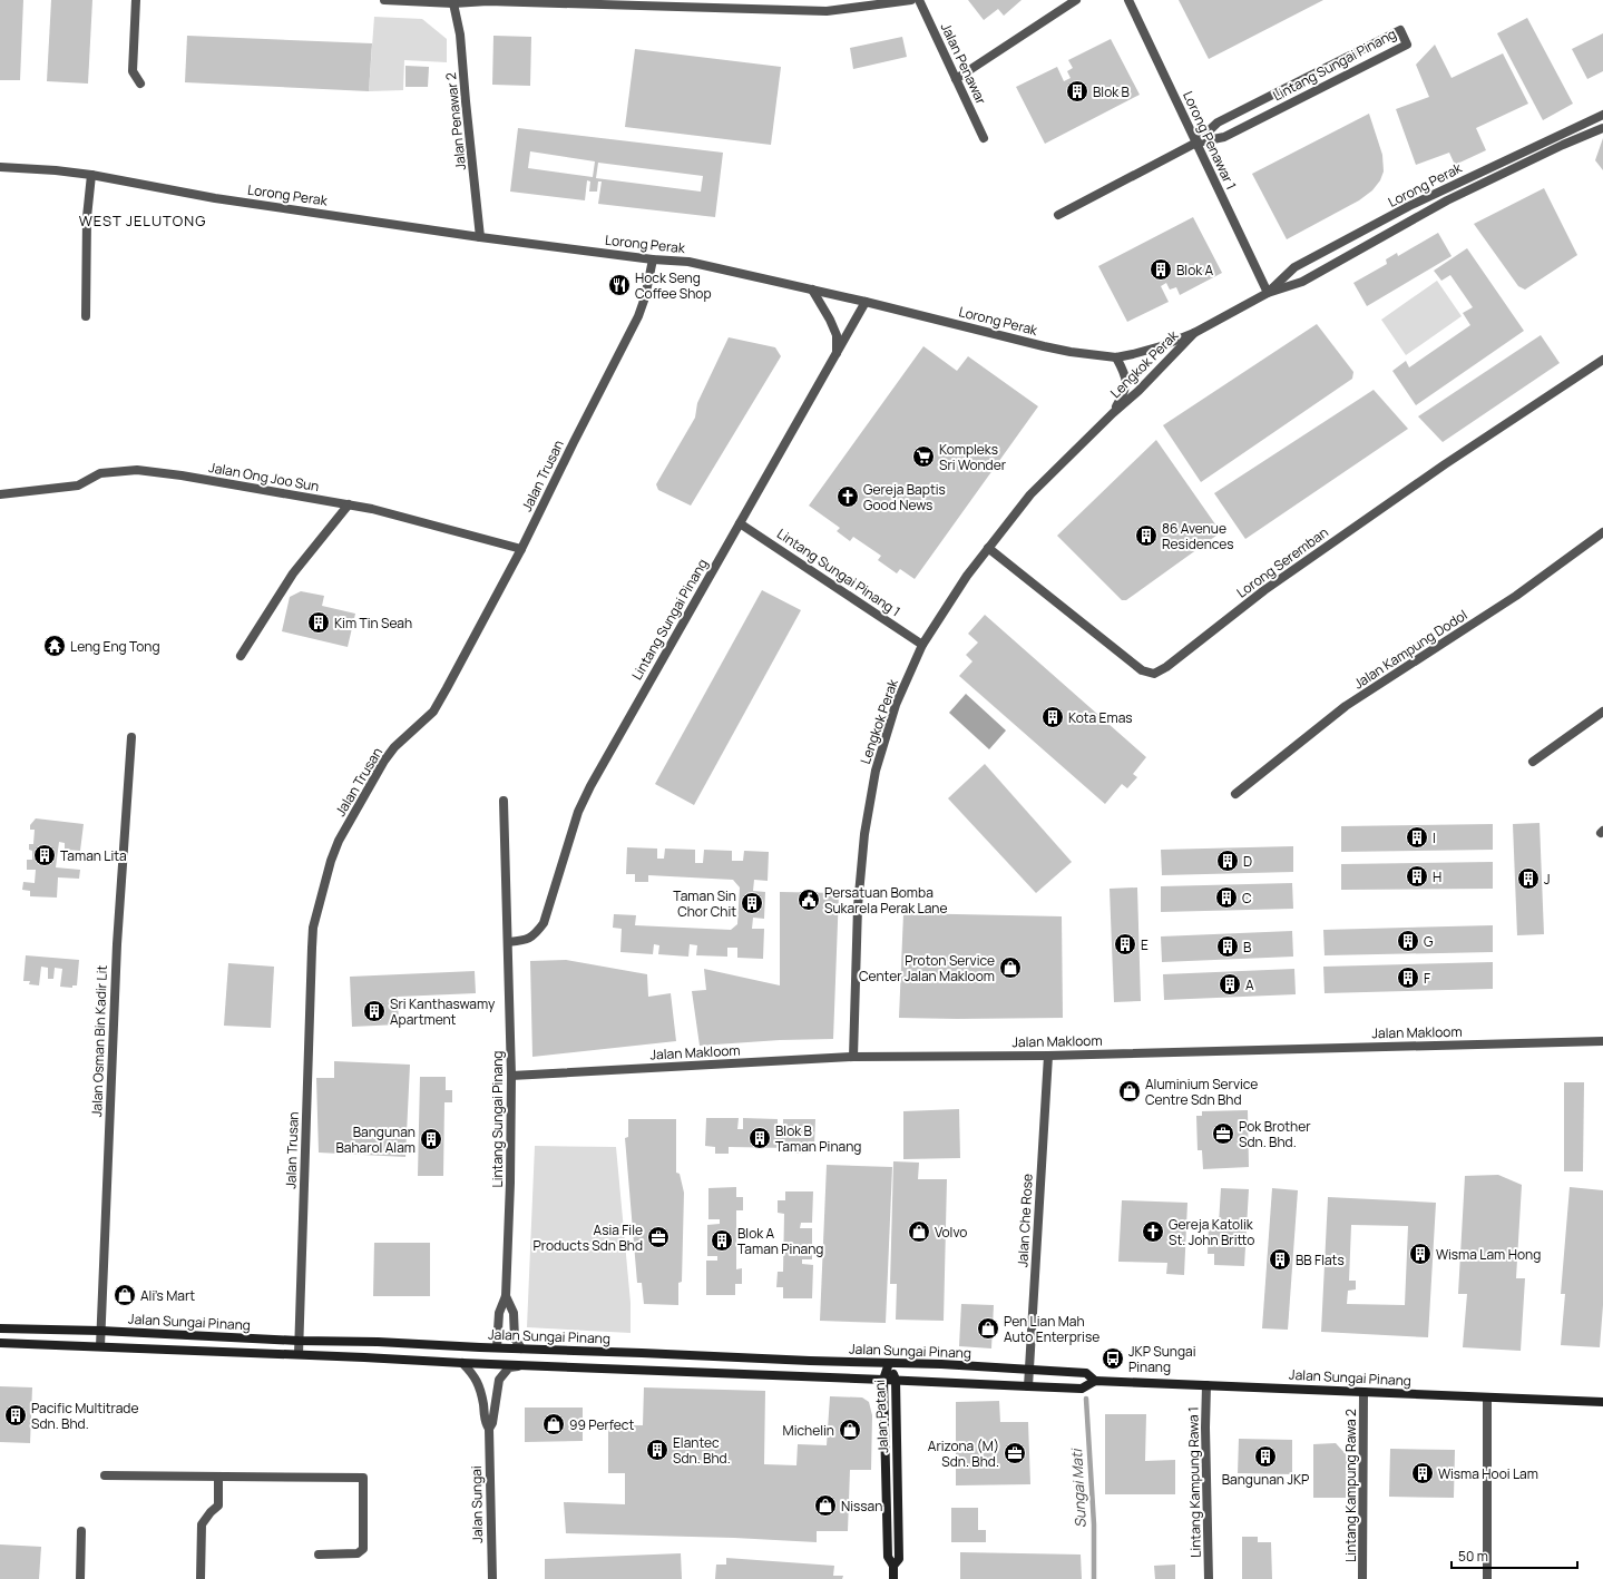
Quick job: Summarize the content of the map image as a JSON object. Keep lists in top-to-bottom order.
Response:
{
  "streets": {
    "main road": ["Jalan Sungai Pinang", "Jalan Patani"],
    "street": [
      "Jalan Penawar",
      "Lintang Sungai Pinang",
      "Jalan Penawar 2",
      "Lorong Penawar 1",
      "Lorong Perak",
      "Lengkok Perak",
      "Jalan Trusan",
      "Jalan Ong Joo Sun",
      "Lorong Seremban",
      "Lintang Sungai Pinang 1",
      "Jalan Kampung Dodol",
      "Jalan Makloom",
      "Jalan Osman Bin Kadir Lit",
      "Jalan Che Rose",
      "Lintang Kampung Rawa 1",
      "Lintang Kampung Rawa 2",
      "Jalan Sungai"
    ]
  },
  "crossings": [
    ["Lintang Sungai Pinang", "Lorong Penawar 1"],
    ["Lintang Sungai Pinang", "Lorong Perak"],
    ["Lintang Sungai Pinang", "Lintang Sungai Pinang 1"],
    ["Lintang Sungai Pinang", "Jalan Makloom"],
    ["Lintang Sungai Pinang", "Jalan Sungai Pinang"],
    ["Jalan Penawar 2", "Lorong Perak"],
    ["Lorong Penawar 1", "Lorong Perak"],
    ["Lorong Perak", "Lengkok Perak"],
    ["Lorong Perak", "Jalan Trusan"],
    ["Lengkok Perak", "Lorong Seremban"],
    ["Lengkok Perak", "Lintang Sungai Pinang 1"],
    ["Lengkok Perak", "Jalan Makloom"],
    ["Jalan Trusan", "Jalan Ong Joo Sun"],
    ["Jalan Trusan", "Jalan Sungai Pinang"],
    ["Jalan Makloom", "Jalan Che Rose"],
    ["Jalan Osman Bin Kadir Lit", "Jalan Sungai Pinang"],
    ["Jalan Che Rose", "Jalan Sungai Pinang"],
    ["Jalan Sungai Pinang", "Jalan Patani"],
    ["Jalan Sungai Pinang", "Lintang Kampung Rawa 1"],
    ["Jalan Sungai Pinang", "Lintang Kampung Rawa 2"],
    ["Jalan Sungai Pinang", "Jalan Sungai"]
  ],
  "districts": ["WEST JELUTONG"],
  "water": ["Sungai Mati"],
  "places": {
    "building": [
      "Blok B",
      "Blok A",
      "86 Avenue Residences",
      "Kim Tin Seah",
      "Kota Emas",
      "I",
      "Taman Lita",
      "D",
      "H",
      "J",
      "C",
      "Taman Sin Chor Chit",
      "G",
      "E",
      "B",
      "F",
      "A",
      "Sri Kanthaswamy Apartment",
      "Blok B Taman Pinang",
      "Bangunan Baharol Alam",
      "Blok A Taman Pinang",
      "Wisma Lam Hong",
      "BB Flats",
      "Pacific Multitrade Sdn. Bhd.",
      "Elantec Sdn. Bhd.",
      "Bangunan JKP",
      "Wisma Hooi Lam"
    ],
    "restaurant": ["Hock Seng Coffee Shop"],
    "supermarket": ["Kompleks Sri Wonder"],
    "church": ["Gereja Baptis Good News", "Gereja Katolik St. John Britto"],
    "temple": ["Leng Eng Tong"],
    "public building": ["Persatuan Bomba Sukarela Perak Lane"],
    "shop": [
      "Proton Service Center Jalan Makloom",
      "Aluminium Service Centre Sdn Bhd",
      "Volvo",
      "Ali's Mart",
      "Pen Lian Mah Auto Enterprise",
      "99 Perfect",
      "Michelin",
      "Nissan"
    ],
    "office": ["Pok Brother Sdn. Bhd.", "Asia File Products Sdn Bhd", "Arizona (M) Sdn. Bhd."],
    "bus stop": ["JKP Sungai Pinang"]
  },
  "scale_bar": "50 m"
}
